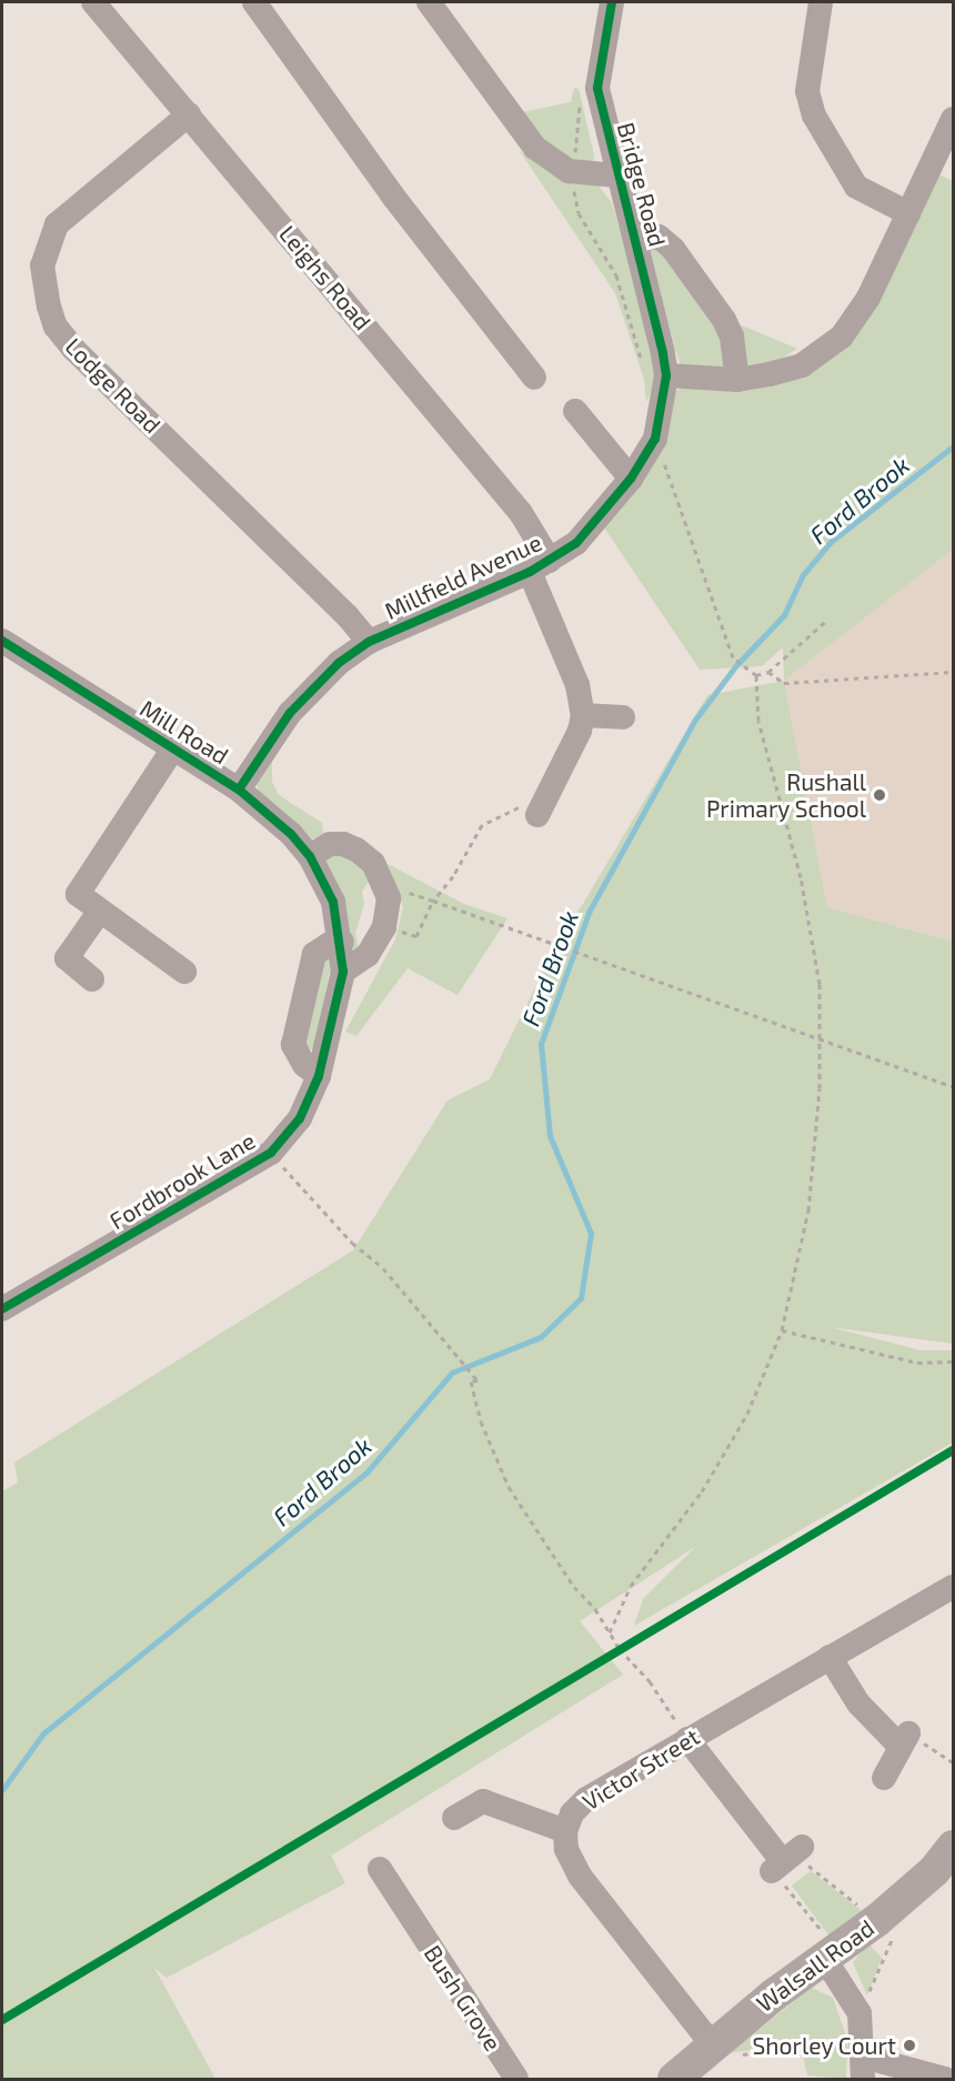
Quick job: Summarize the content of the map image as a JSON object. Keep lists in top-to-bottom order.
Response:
{
  "streets": {
    "main road": ["Walsall Road"],
    "street": [
      "Bridge Road",
      "Leighs Road",
      "Lodge Road",
      "Millfield Avenue",
      "Mill Road",
      "Fordbrook Lane",
      "Victor Street",
      "Bush Grove"
    ]
  },
  "crossings": [
    ["Bridge Road", "Millfield Avenue"],
    ["Leighs Road", "Lodge Road"],
    ["Leighs Road", "Millfield Avenue"],
    ["Lodge Road", "Millfield Avenue"],
    ["Millfield Avenue", "Mill Road"],
    ["Mill Road", "Fordbrook Lane"],
    ["Victor Street", "Walsall Road"]
  ],
  "water": ["Ford Brook"],
  "places": ["Rushall Primary School", "Shorley Court"]
}
